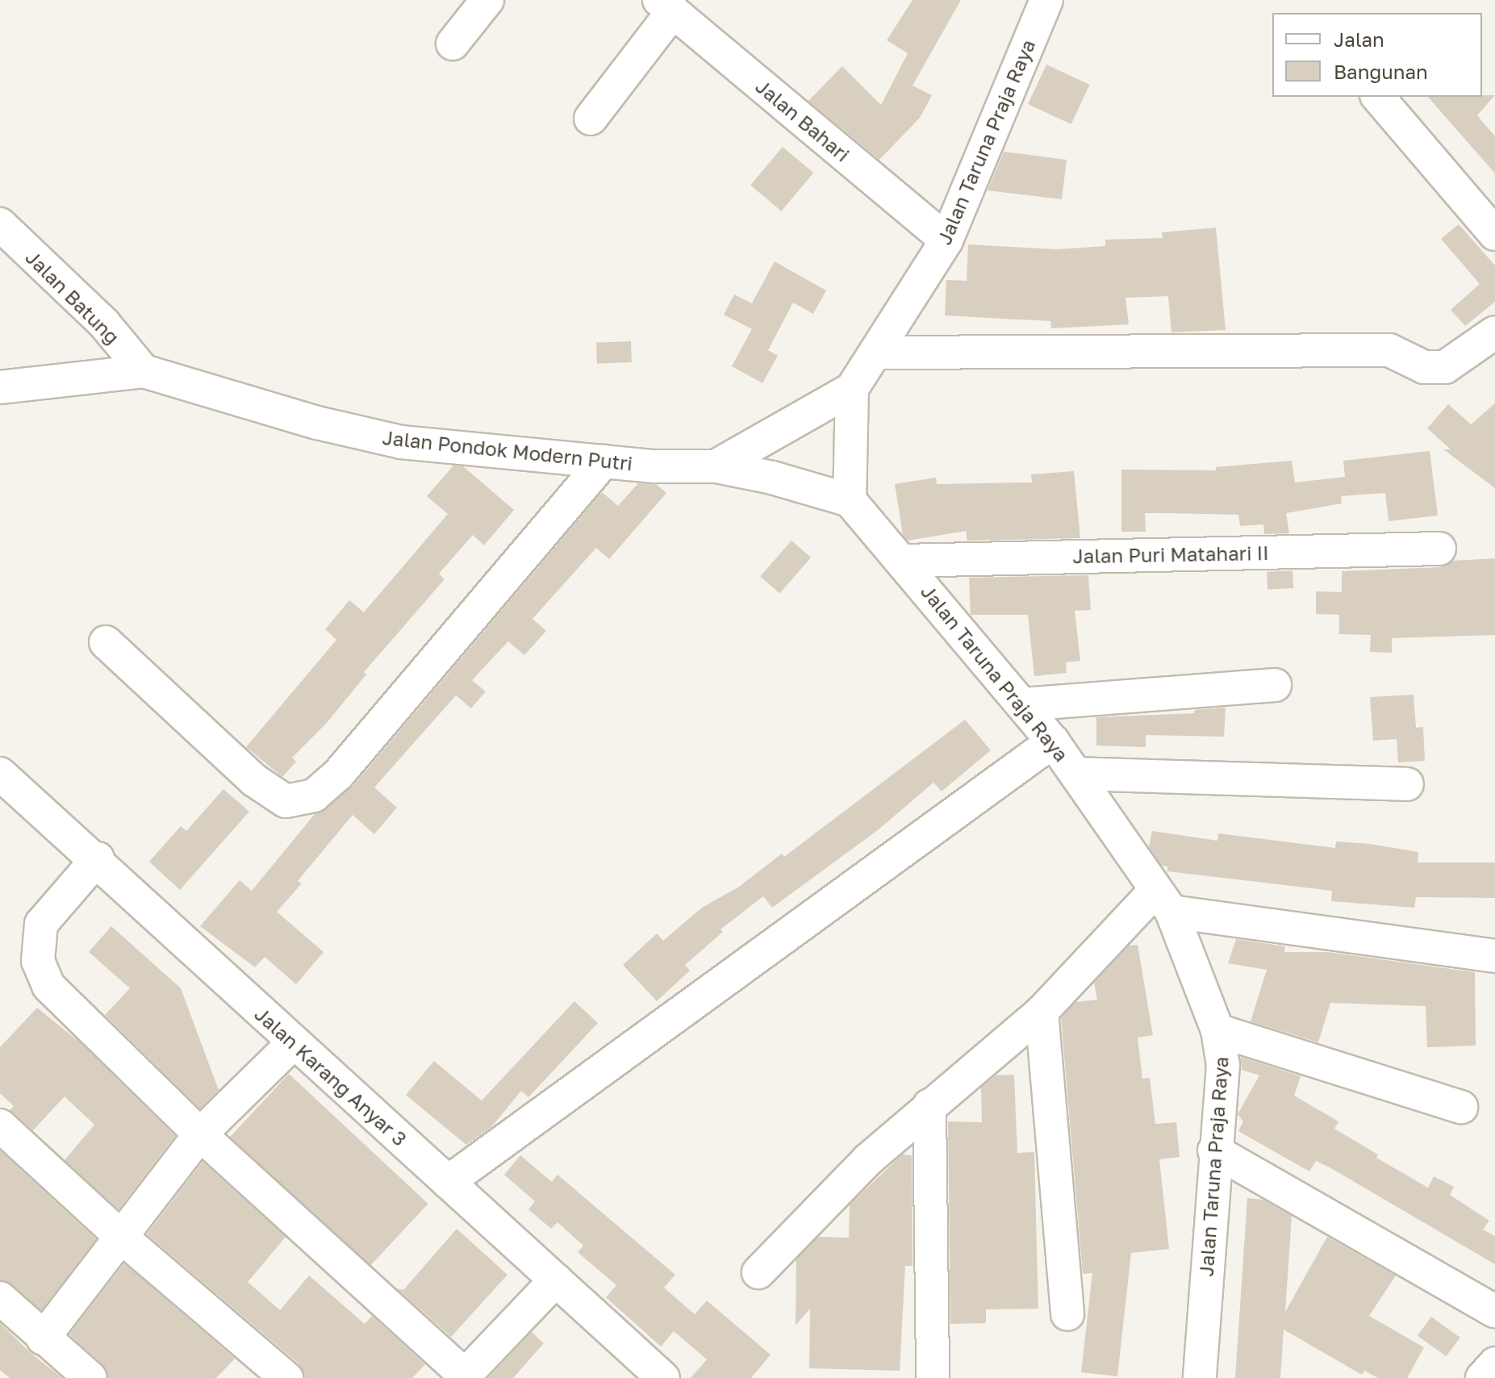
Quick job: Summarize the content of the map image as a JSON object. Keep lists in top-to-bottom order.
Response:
{
  "streets": {
    "street": [
      "Jalan Bahari",
      "Jalan Taruna Praja Raya",
      "Jalan Batung",
      "Jalan Pondok Modern Putri",
      "Jalan Puri Matahari II",
      "Jalan Karang Anyar 3"
    ]
  },
  "crossings": [
    ["Jalan Bahari", "Jalan Taruna Praja Raya"],
    ["Jalan Taruna Praja Raya", "Jalan Pondok Modern Putri"],
    ["Jalan Taruna Praja Raya", "Jalan Puri Matahari II"],
    ["Jalan Batung", "Jalan Pondok Modern Putri"]
  ],
  "legend": ["Jalan", "Bangunan"]
}
